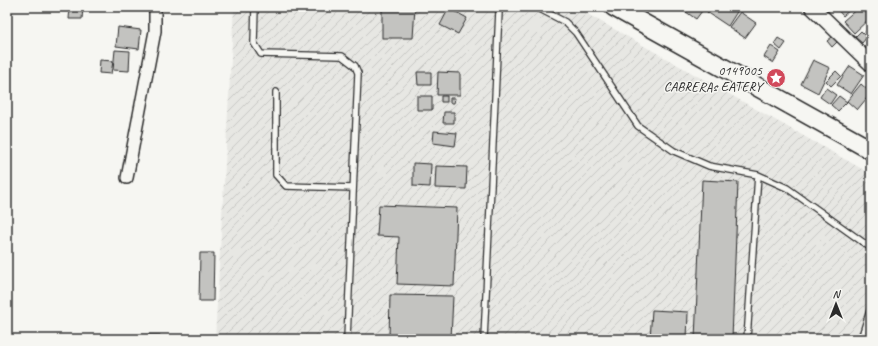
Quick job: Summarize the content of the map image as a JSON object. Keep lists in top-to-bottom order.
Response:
{
  "places": {
    "place": ["0149005 CABRERAs EATERY"]
  },
  "north": "top"
}
